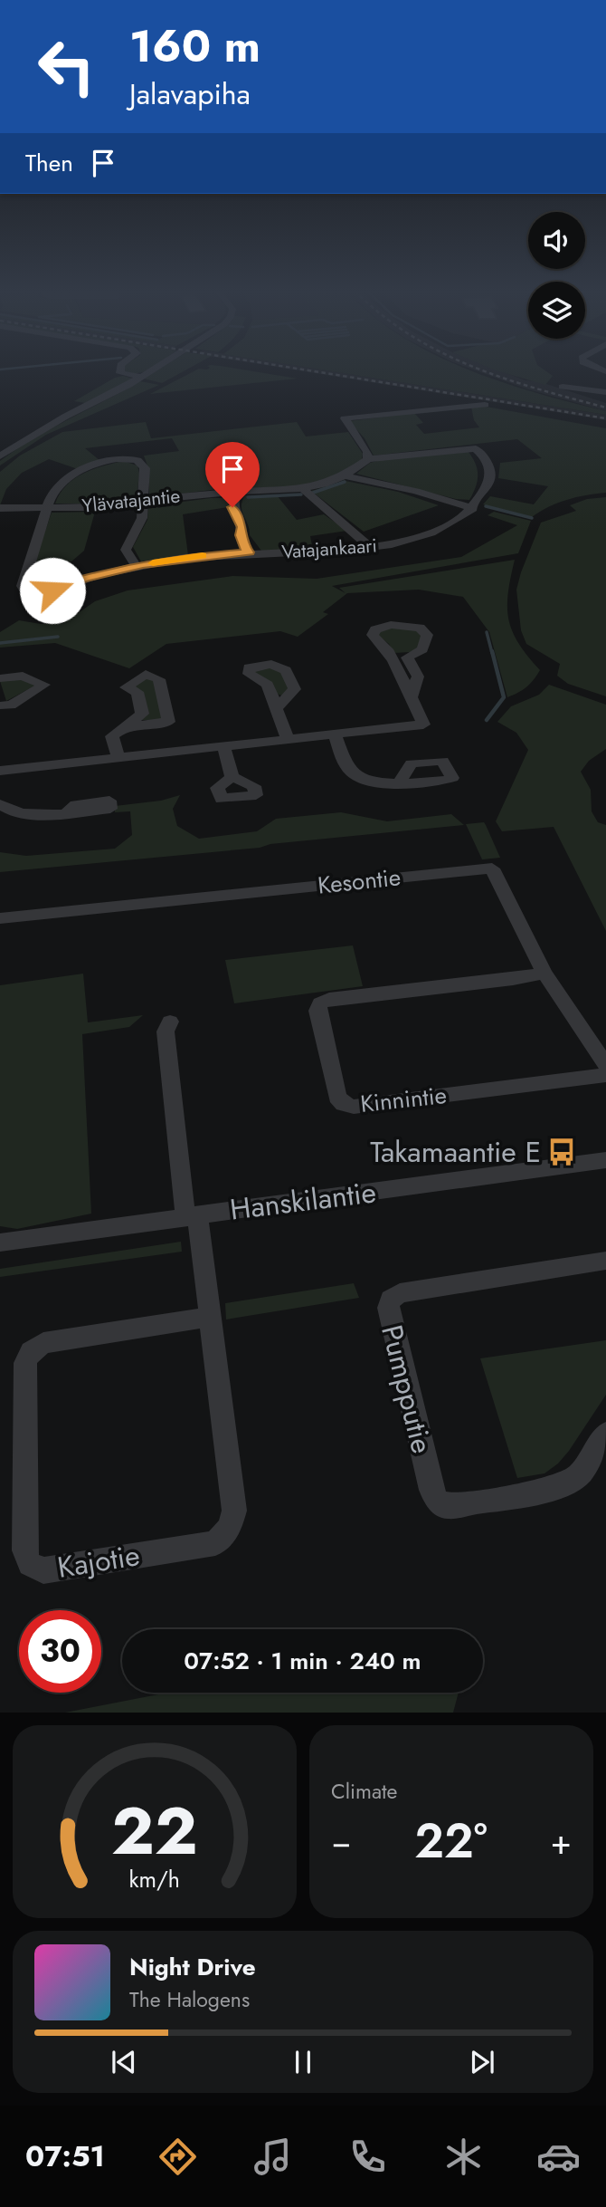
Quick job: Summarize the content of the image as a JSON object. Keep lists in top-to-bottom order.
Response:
{
  "streets": {
    "street": [
      "Ylävatajantie",
      "Vatajankaari",
      "Kesontie",
      "Kinnintie",
      "Hanskilantie",
      "Pumpputie",
      "Kajotie"
    ]
  },
  "crossings": [
    ["Ylävatajantie", "Vatajankaari"],
    ["Kesontie", "Kinnintie"],
    ["Hanskilantie", "Kajotie"]
  ],
  "places": {
    "bus stop": ["Takamaantie E"]
  },
  "page": {
    "turn": ["160 m", "Jalavapiha"],
    "then": "Then",
    "limit": "30",
    "trip": "07:52 · 1 min · 240 m",
    "tile": "Climate",
    "heat": ["−", "22°", "+"],
    "song": ["Night Drive", "The Halogens"],
    "tabs": "07:51",
    "gauge": ["22", "km/h"]
  }
}
